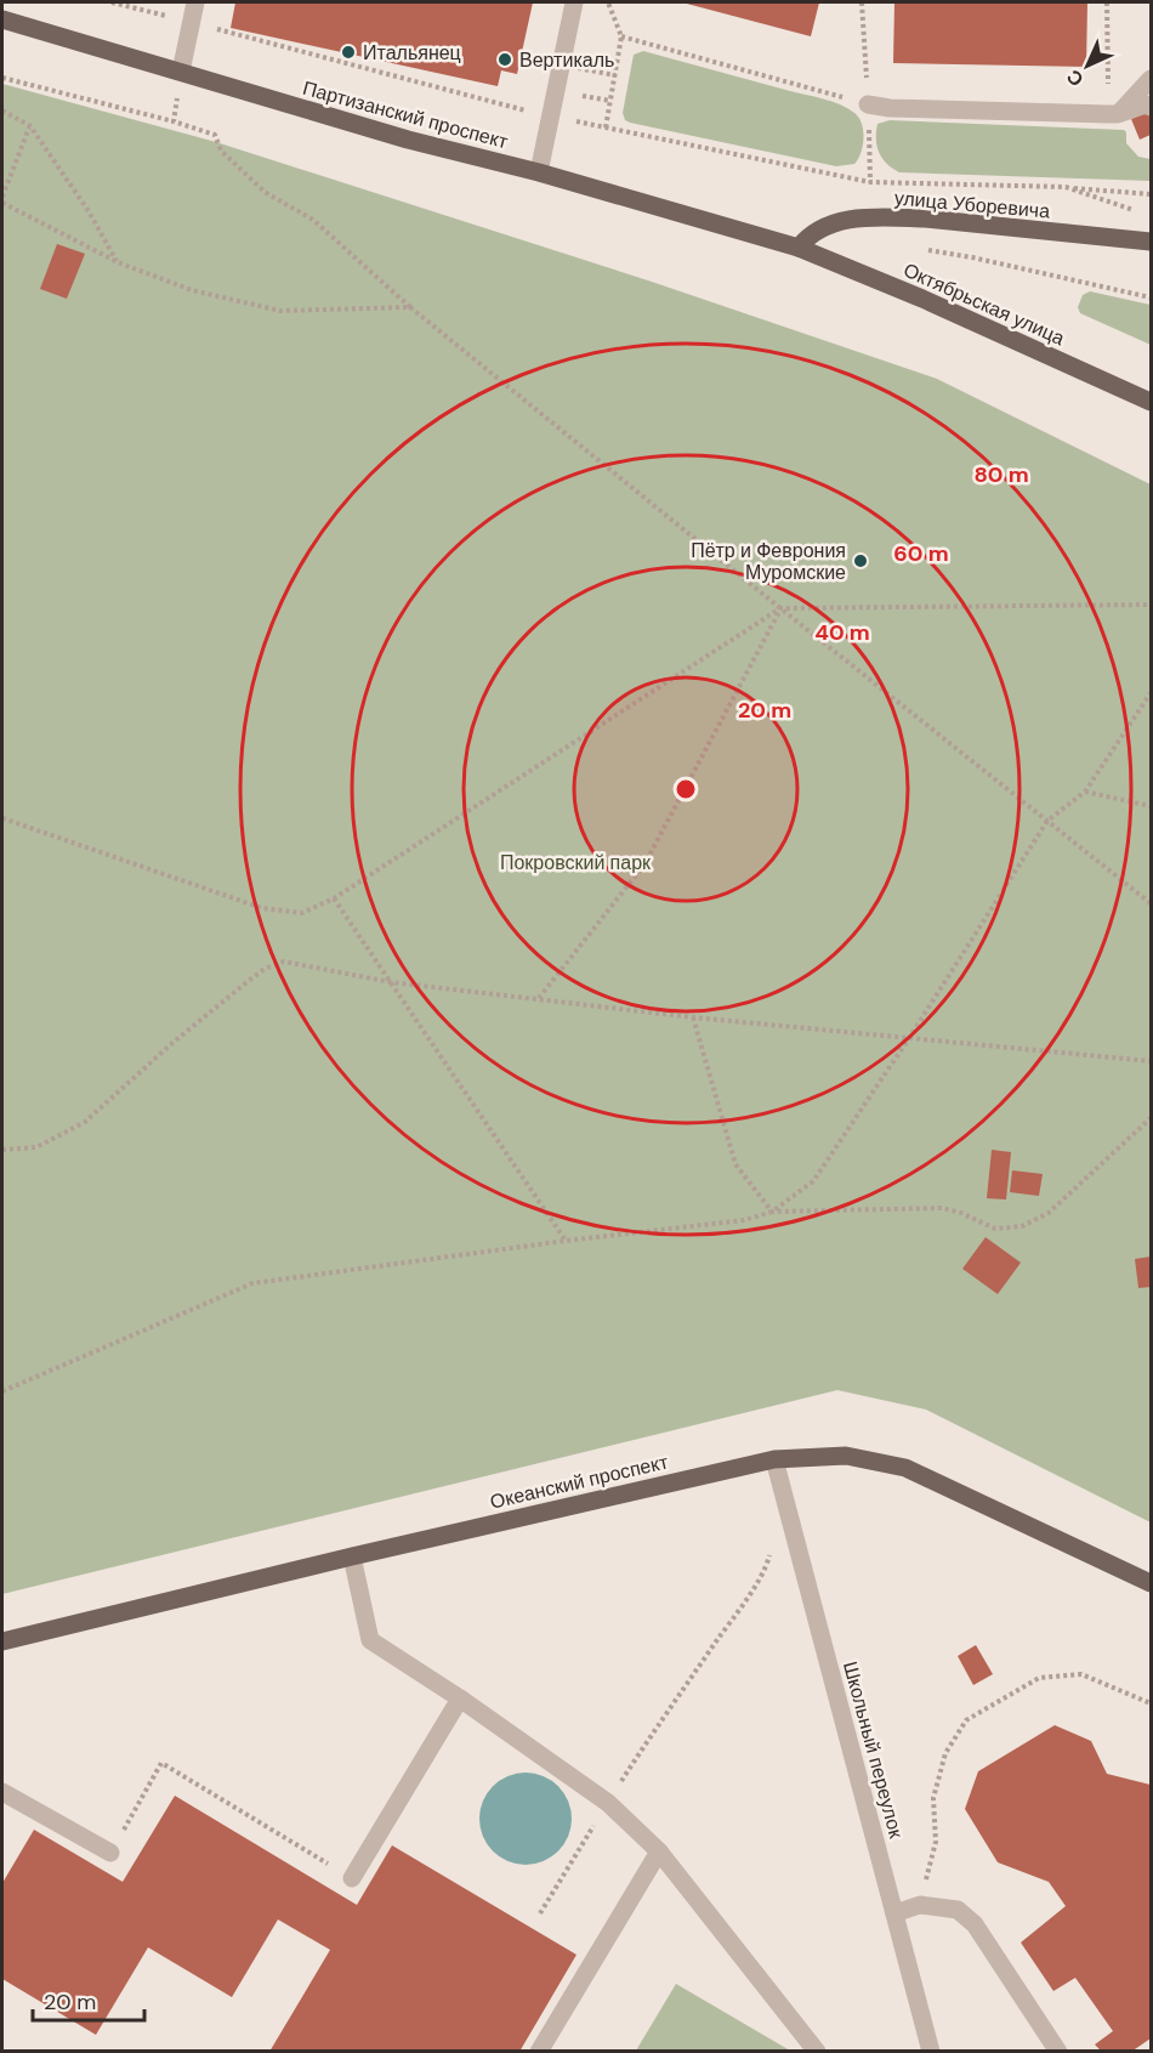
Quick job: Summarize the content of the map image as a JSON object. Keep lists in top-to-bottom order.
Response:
{
  "streets": {
    "main road": [
      "Партизанский проспект",
      "улица Уборевича",
      "Октябрьская улица",
      "Океанский проспект"
    ],
    "street": ["Школьный переулок"]
  },
  "crossings": [
    ["Партизанский проспект", "улица Уборевича"],
    ["Партизанский проспект", "Октябрьская улица"],
    ["улица Уборевича", "Октябрьская улица"],
    ["Океанский проспект", "Школьный переулок"]
  ],
  "parks": ["Покровский парк"],
  "places": ["Итальянец", "Вертикаль", "Пётр и Феврония Муромские"],
  "scale_bar": "20 m",
  "north": "bottom left",
  "rings": [
    "80 m",
    "60 m",
    "40 m",
    "20 m"
  ]
}
